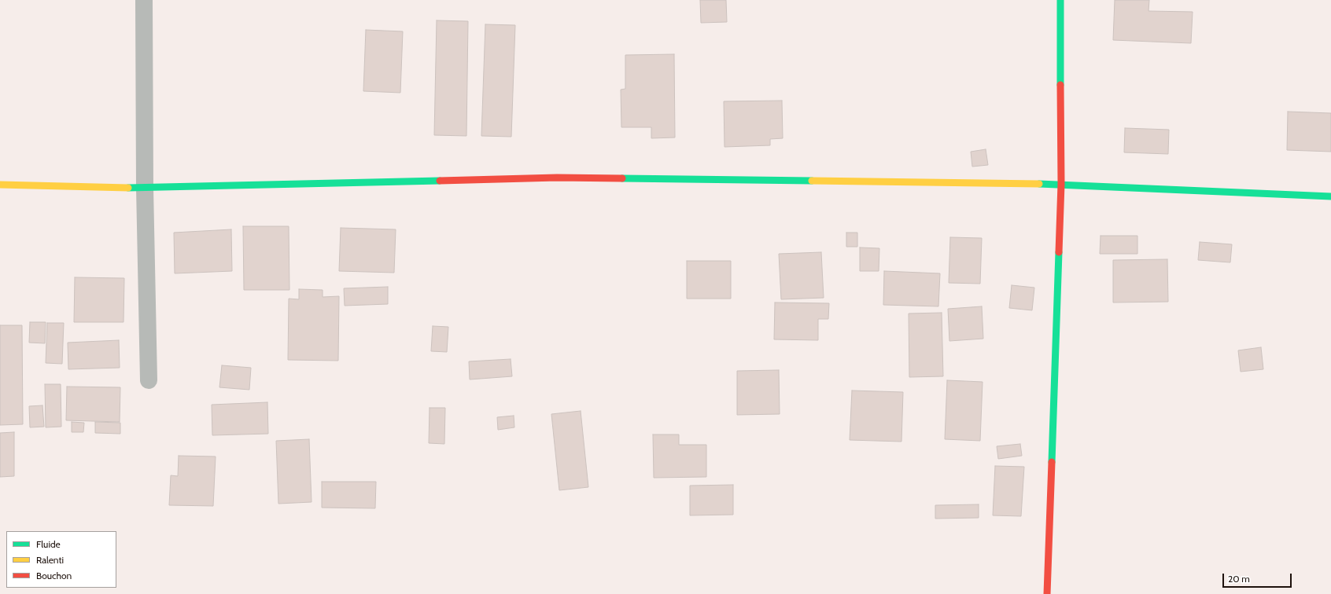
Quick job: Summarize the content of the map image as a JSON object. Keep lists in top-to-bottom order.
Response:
{
  "legend": ["Fluide", "Ralenti", "Bouchon"],
  "scale_bar": "20 m"
}
